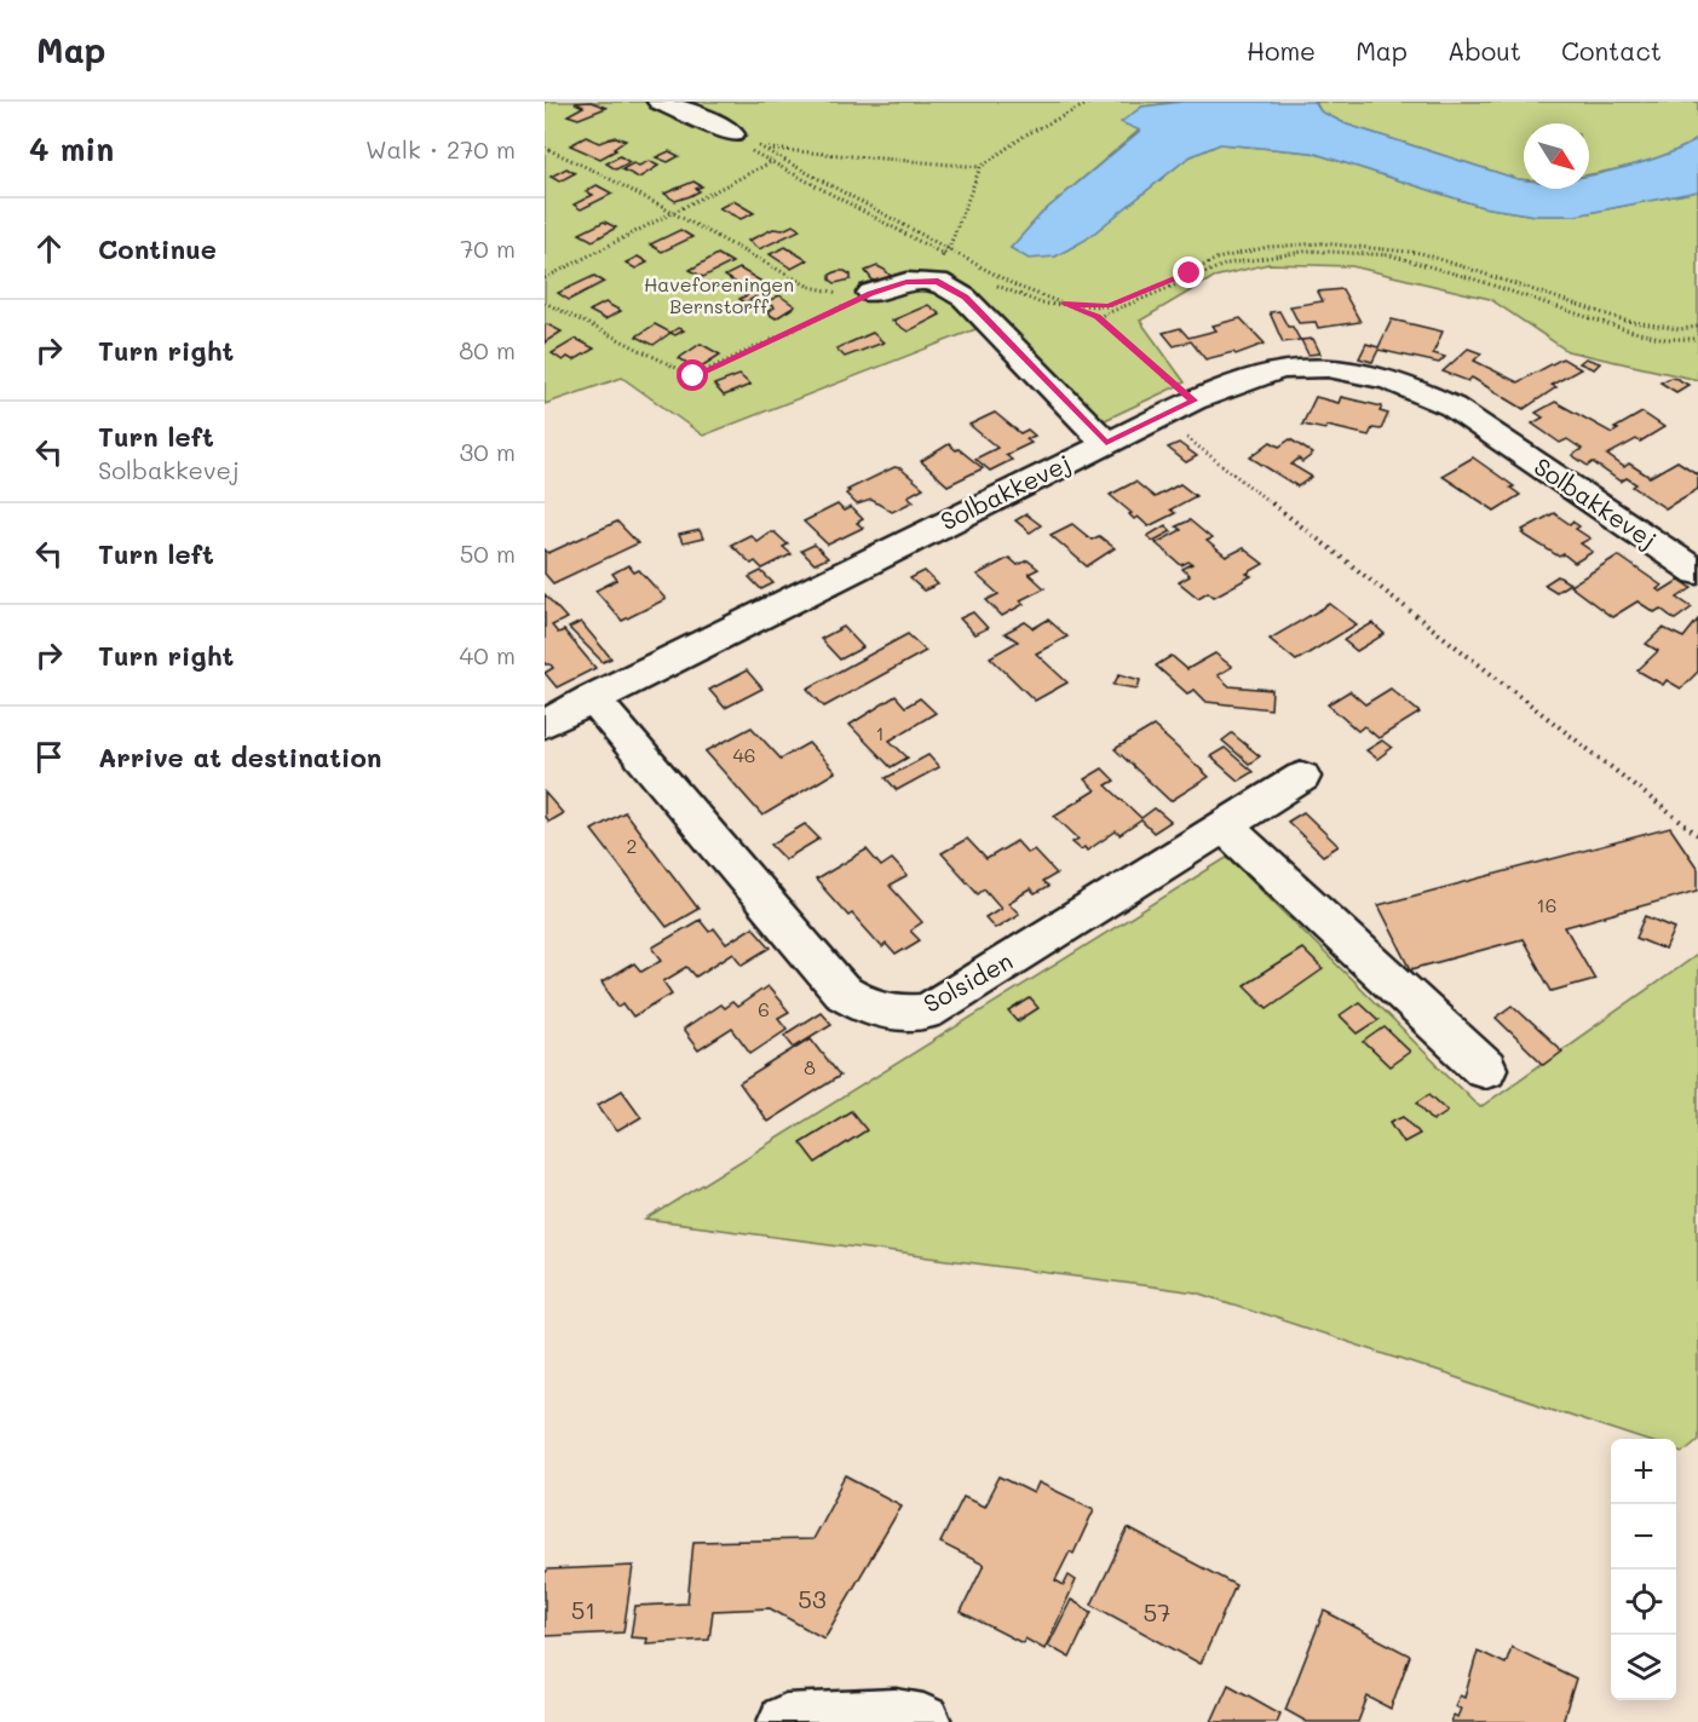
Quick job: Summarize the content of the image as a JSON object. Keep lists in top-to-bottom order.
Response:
{
  "streets": {
    "street": ["Solbakkevej", "Solsiden"]
  },
  "crossings": [
    ["Solbakkevej", "Solsiden"]
  ],
  "parks": ["Haveforeningen Bernstorff"],
  "house_numbers": [
    "1",
    "46",
    "2",
    "16",
    "6",
    "8",
    "53",
    "51",
    "57"
  ],
  "north": "bottom right",
  "page": {
    "header": "Map",
    "nav": [
      "Home",
      "Map",
      "About",
      "Contact"
    ],
    "heading": ["4 min", "Walk · 270 m"],
    "list": [
      ["Continue", "70 m"],
      ["Turn right", "80 m"],
      ["Turn left", "Solbakkevej", "30 m"],
      ["Turn left", "50 m"],
      ["Turn right", "40 m"],
      "Arrive at destination"
    ],
    "map_buttons": ["+", "−"]
  }
}
